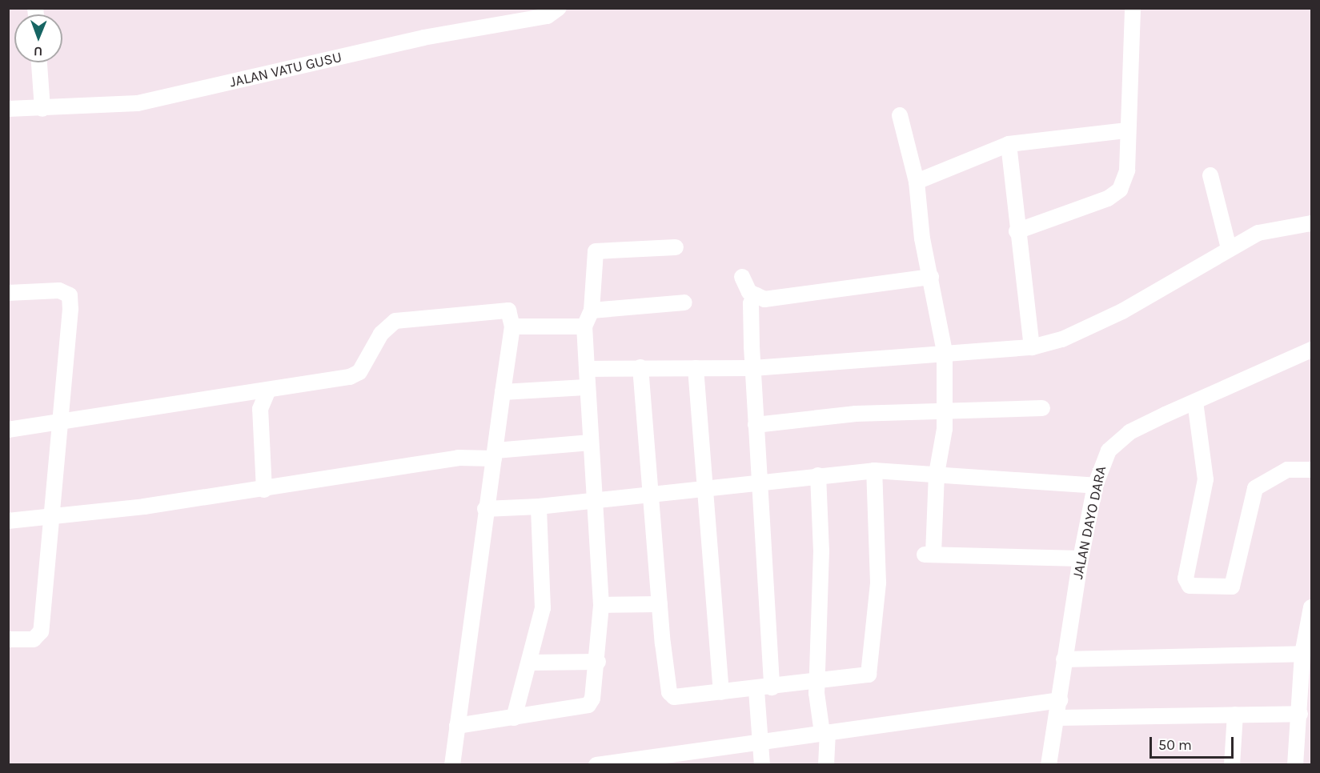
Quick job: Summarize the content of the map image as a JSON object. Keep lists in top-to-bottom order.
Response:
{
  "streets": {
    "street": ["JALAN VATU GUSU", "JALAN DAYO DARA"]
  },
  "scale_bar": "50 m",
  "north": "bottom"
}
